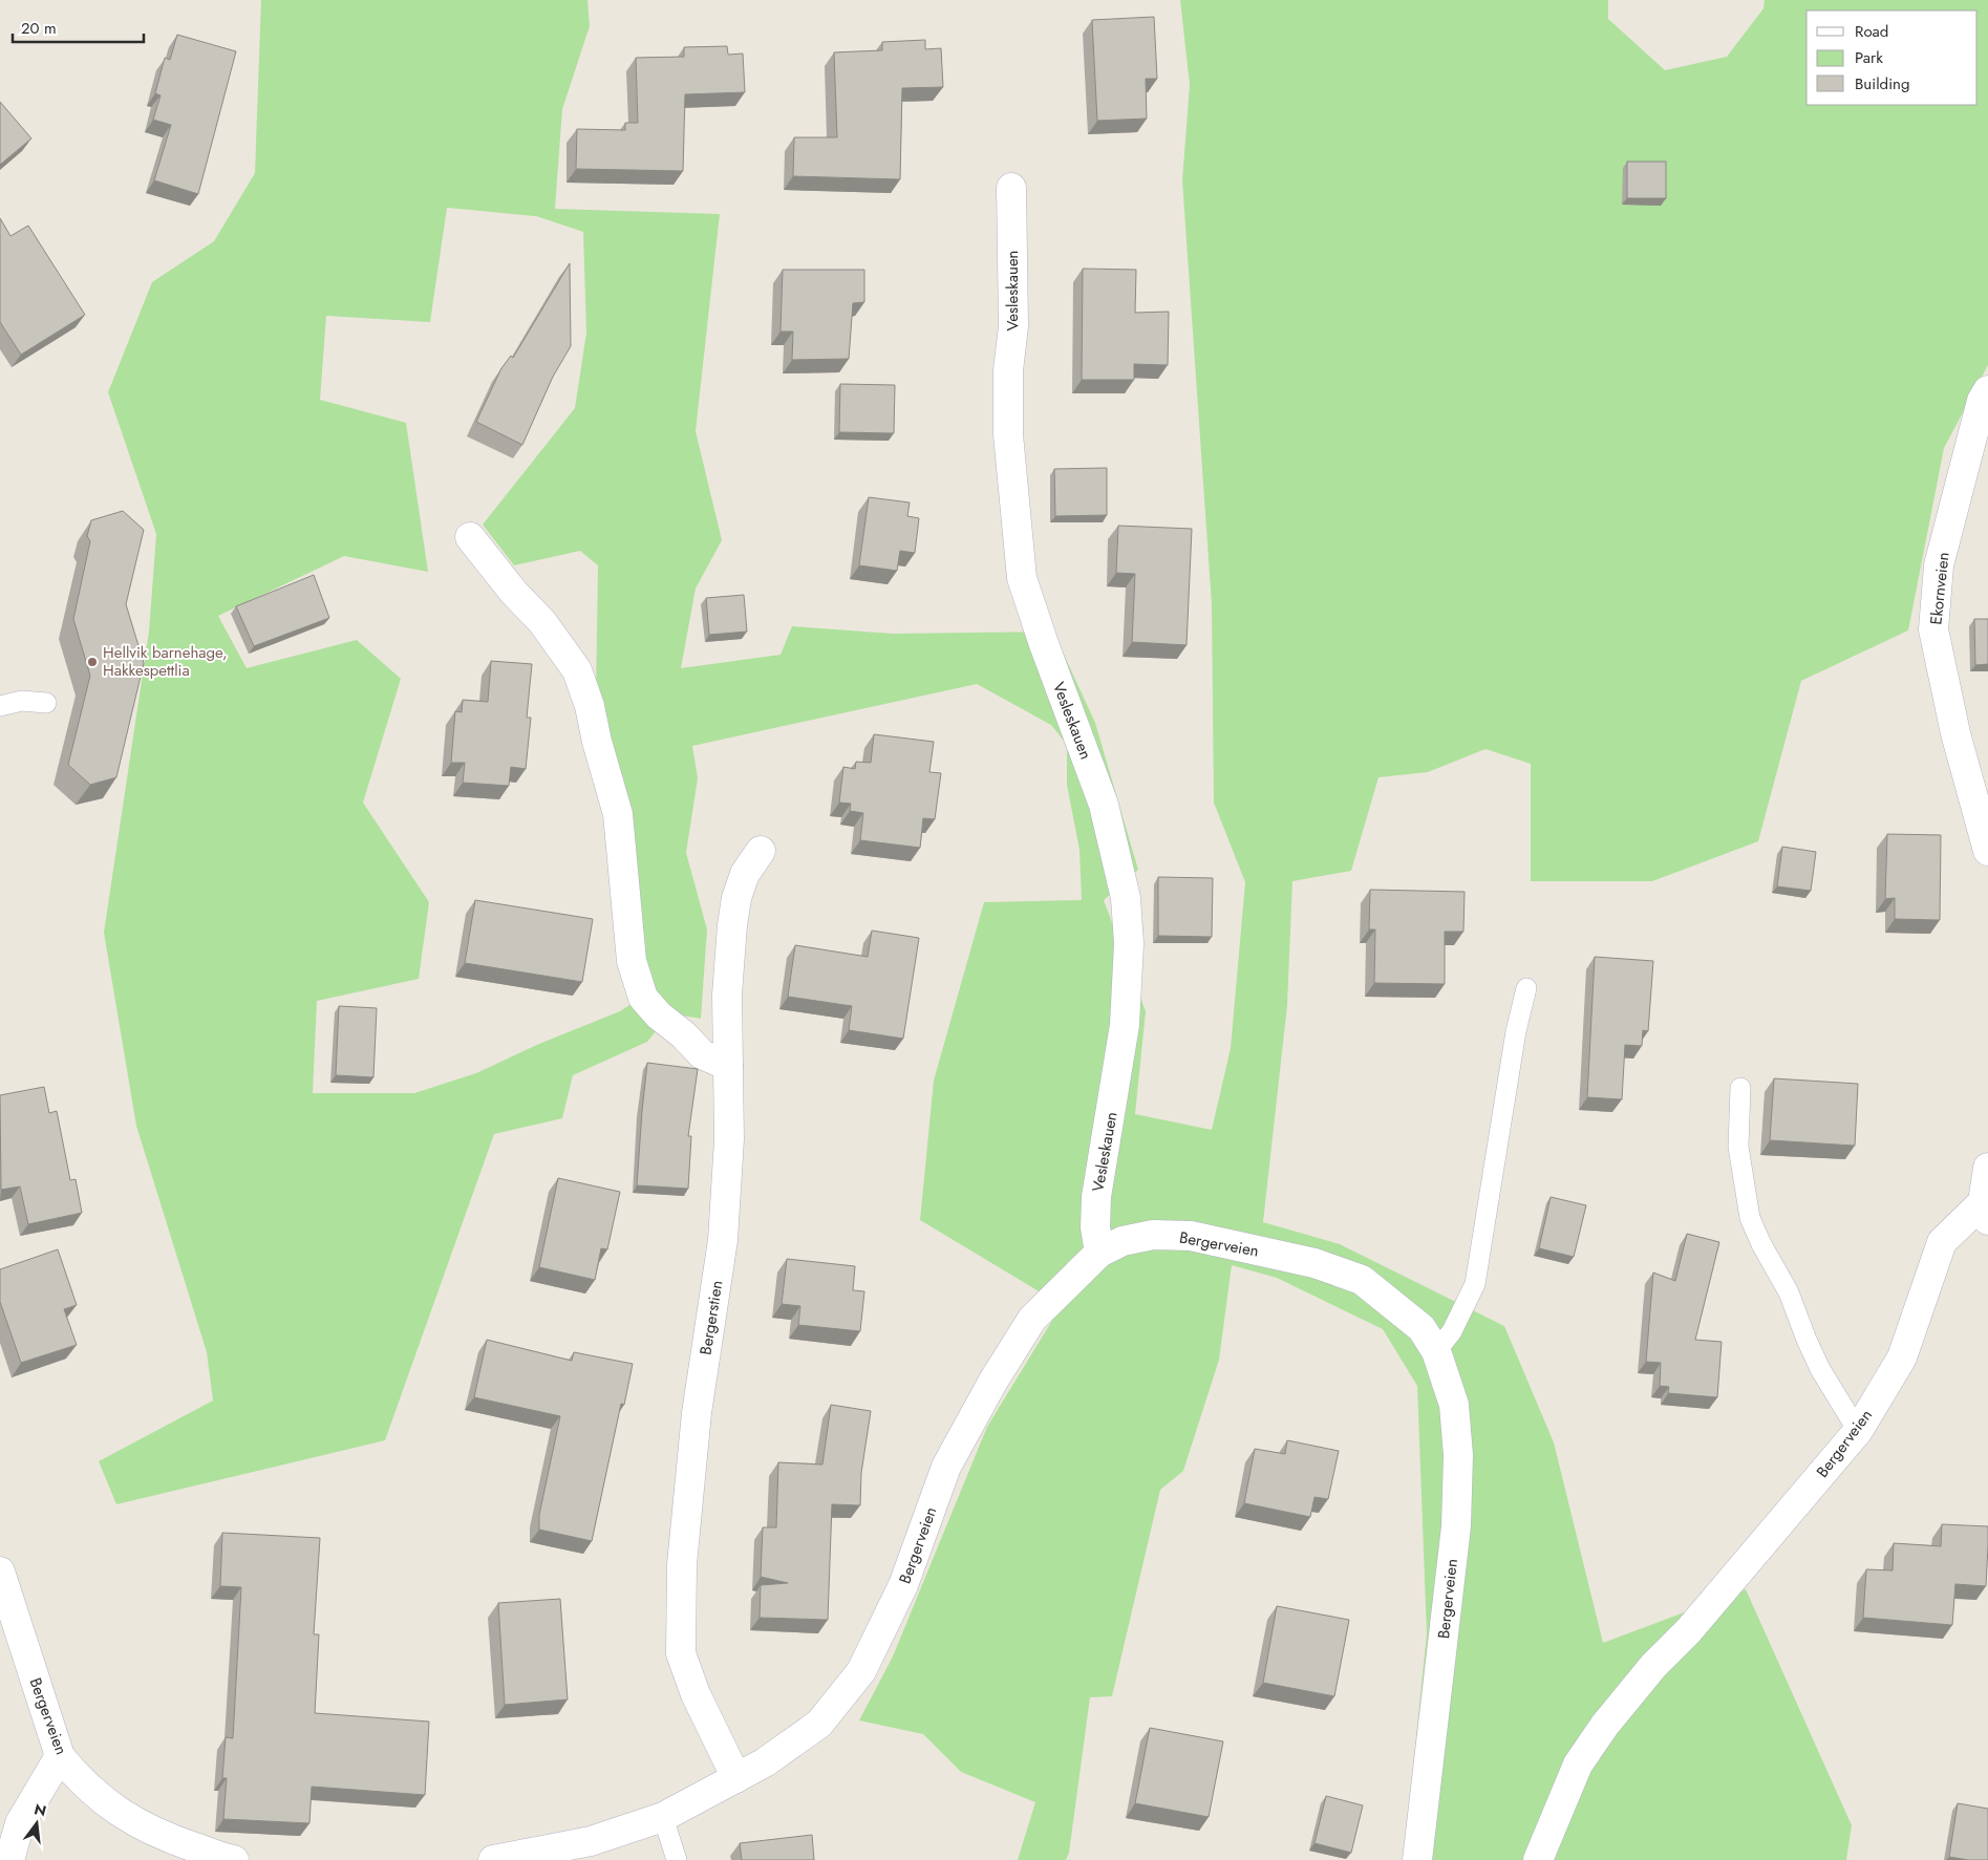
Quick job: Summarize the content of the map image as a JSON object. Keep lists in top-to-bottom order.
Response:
{
  "streets": {
    "street": [
      "Vesleskauen",
      "Ekornveien",
      "Bergerveien",
      "Bergerstien"
    ]
  },
  "crossings": [
    ["Vesleskauen", "Bergerveien"],
    ["Bergerveien", "Bergerstien"]
  ],
  "places": ["Hellvik barnehage, Hakkespettlia"],
  "legend": ["Road", "Park", "Building"],
  "scale_bar": "20 m",
  "north": "top"
}
